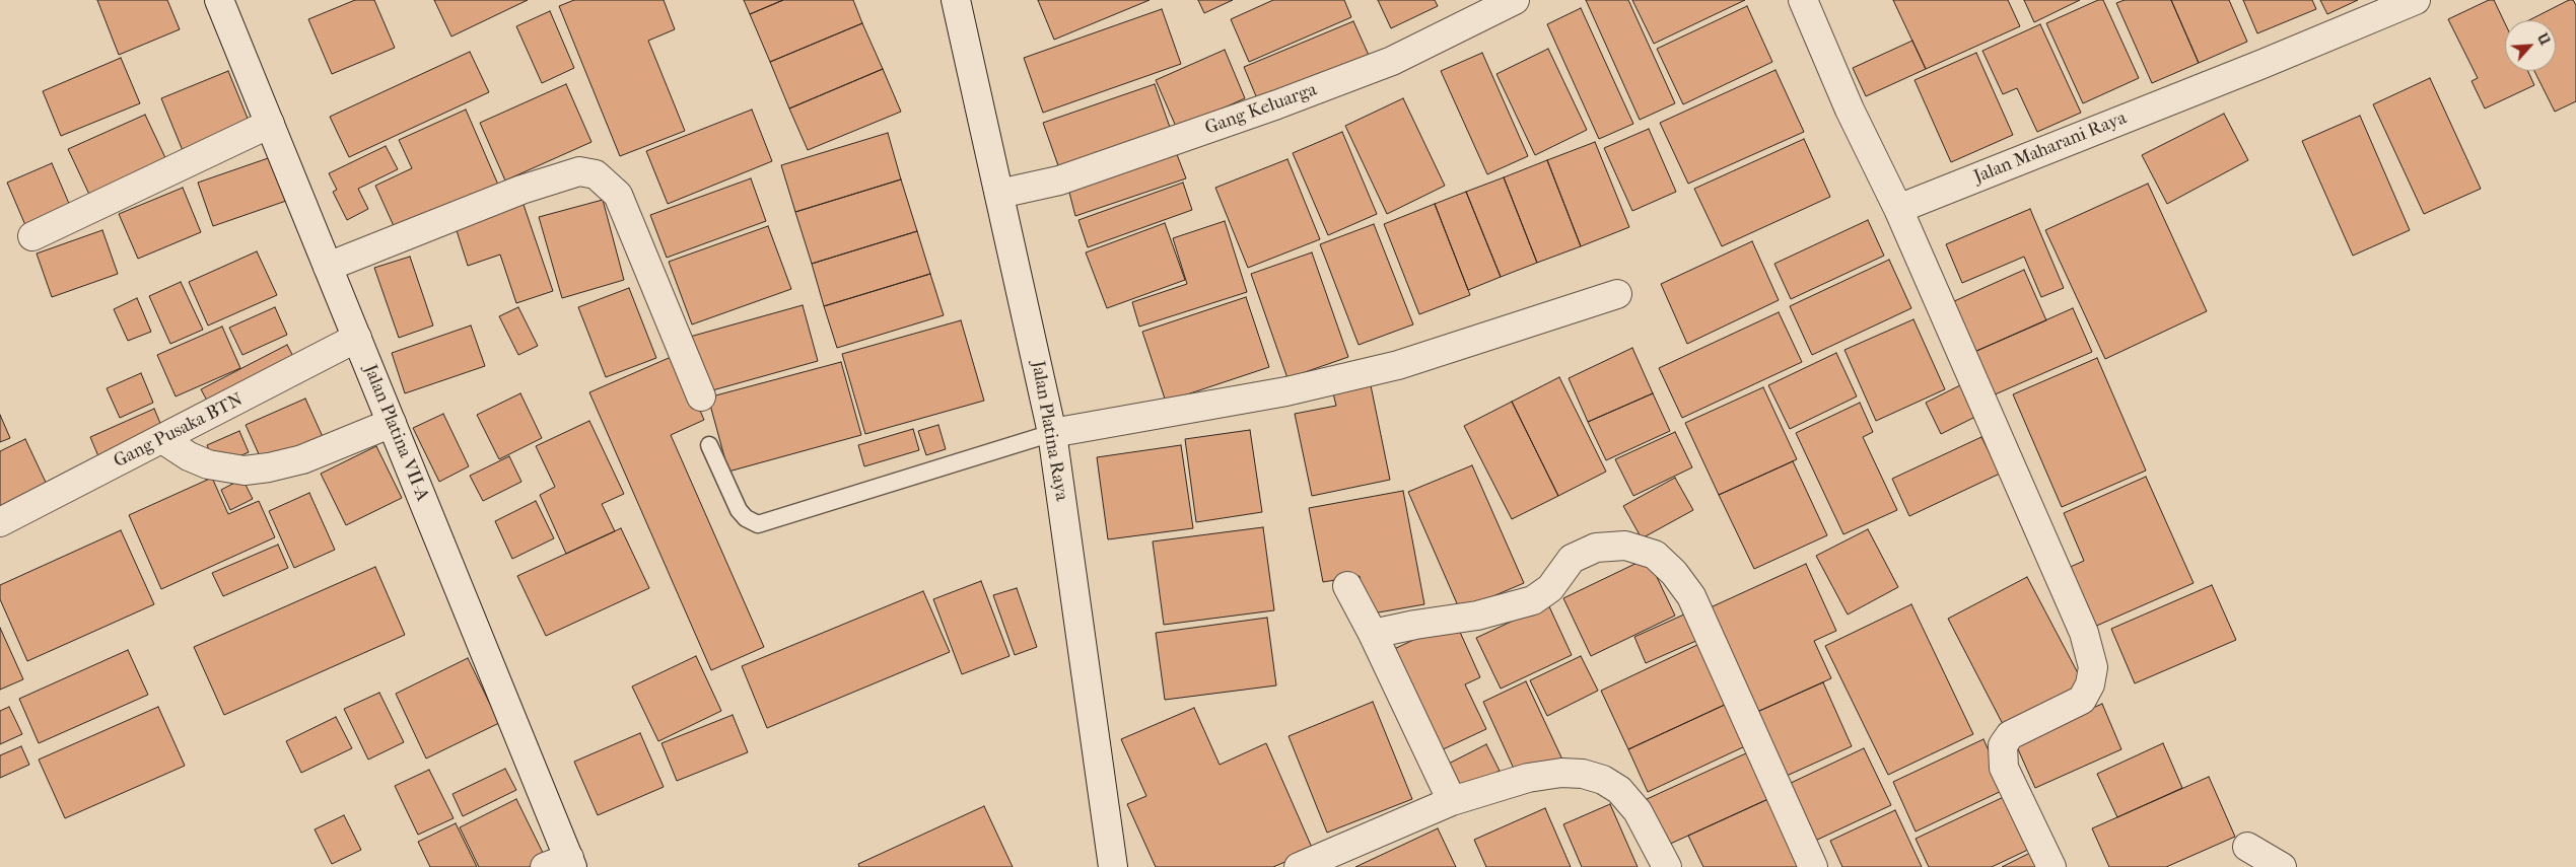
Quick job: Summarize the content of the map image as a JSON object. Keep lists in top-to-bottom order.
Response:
{
  "streets": {
    "street": [
      "Gang Keluarga",
      "Jalan Maharani Raya",
      "Gang Pusaka BTN",
      "Jalan Platina Raya",
      "Jalan Platina VII-A"
    ]
  },
  "crossings": [
    ["Gang Keluarga", "Jalan Platina Raya"],
    ["Gang Pusaka BTN", "Jalan Platina VII-A"]
  ],
  "north": "top right"
}
